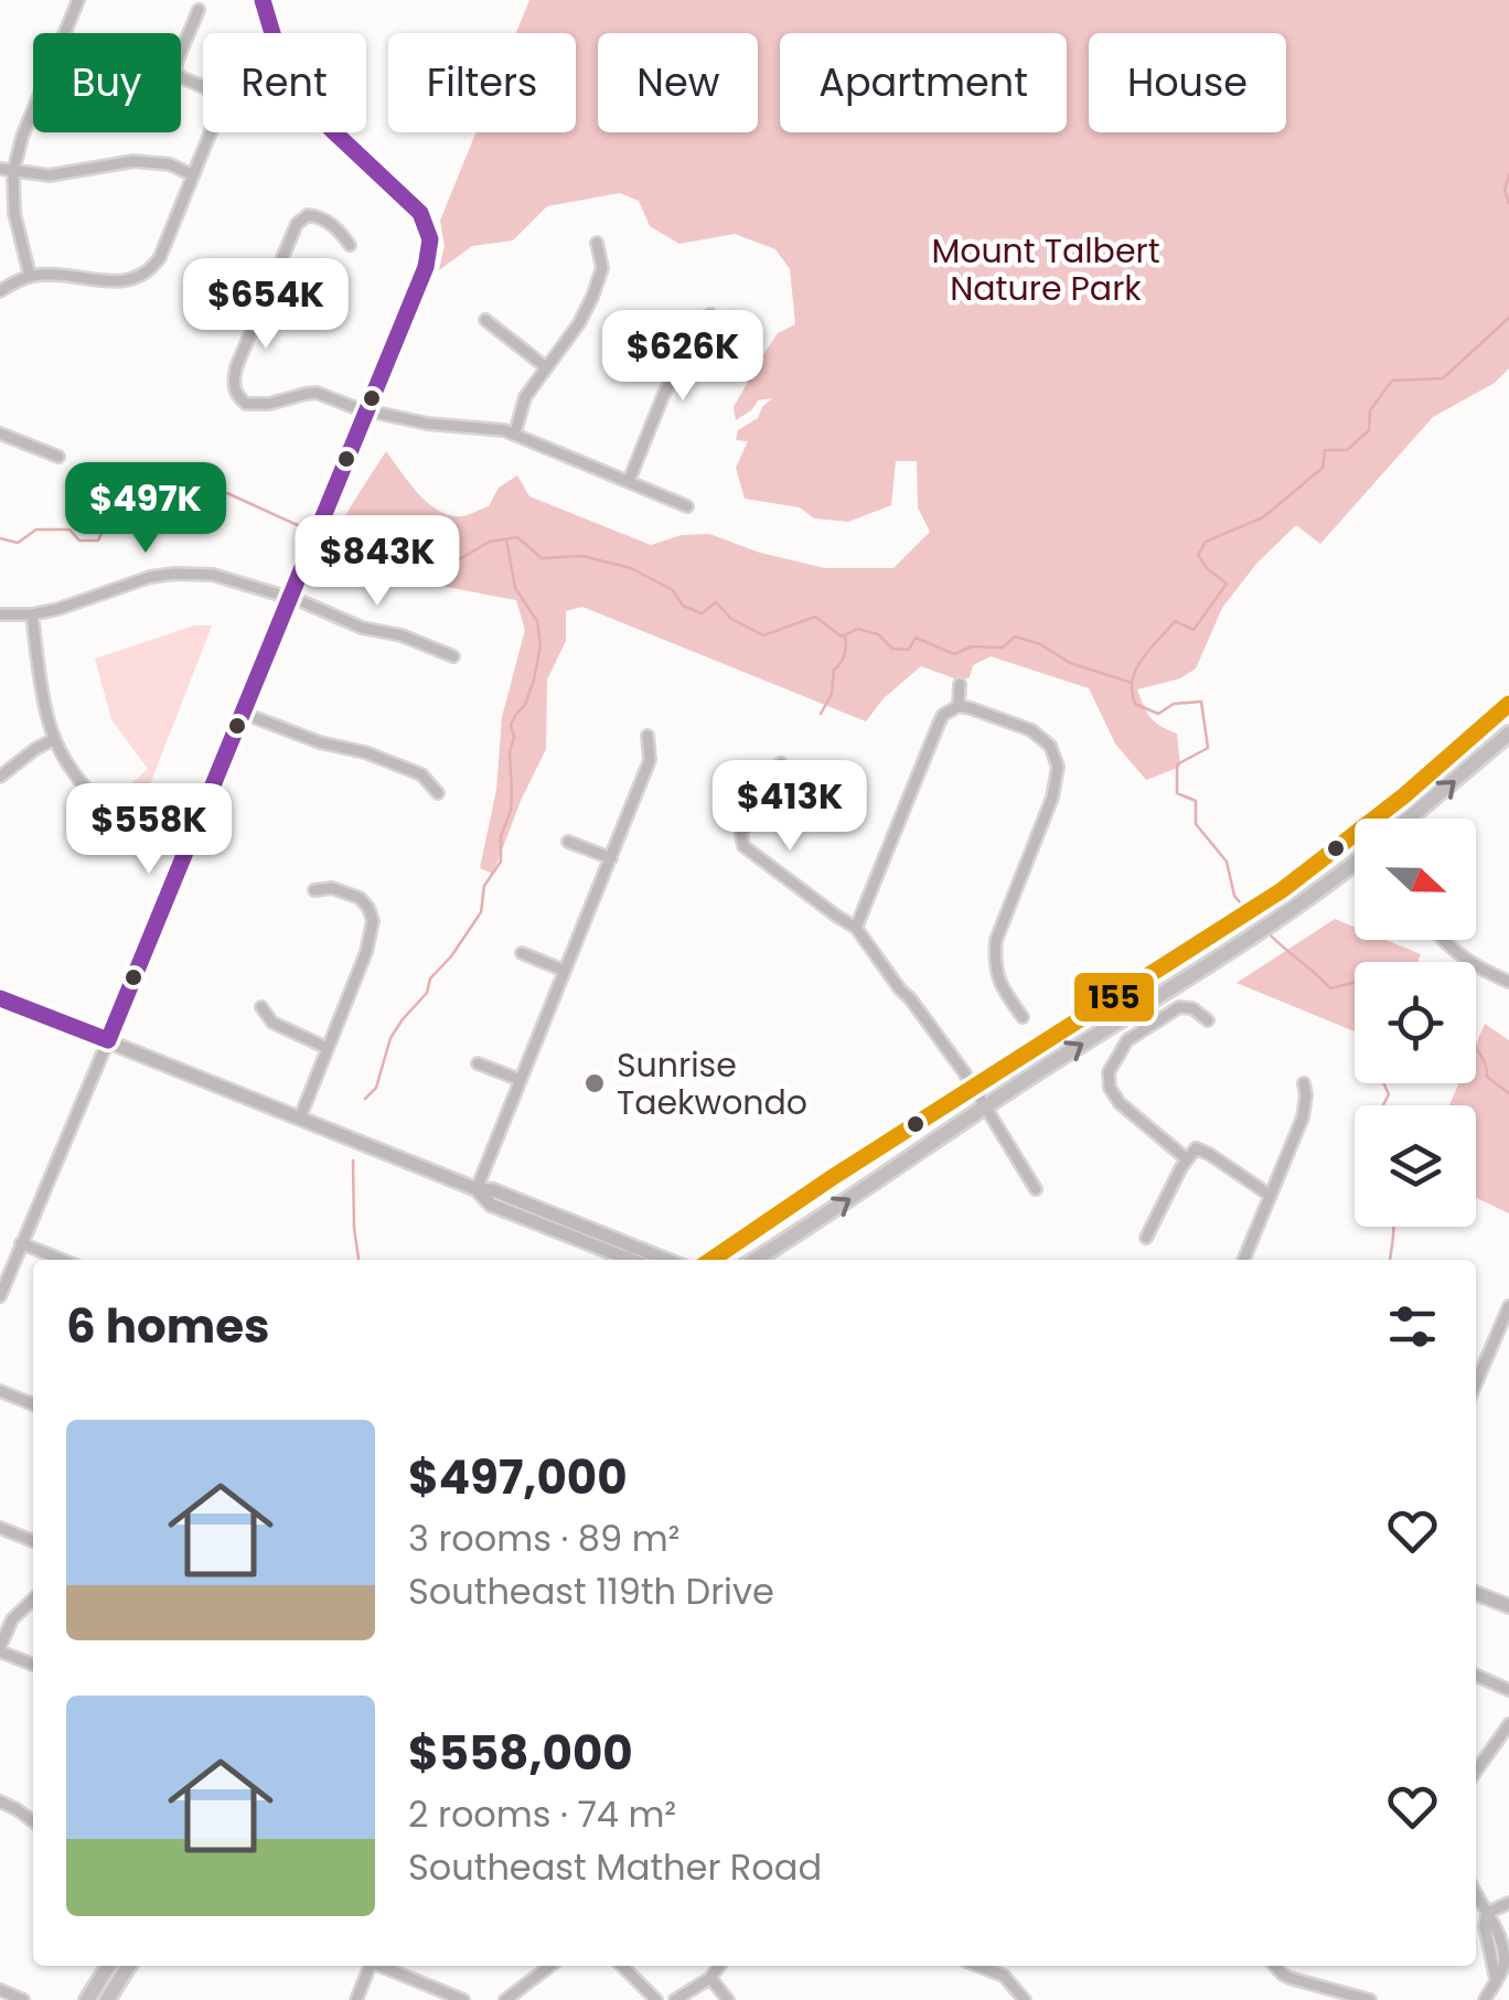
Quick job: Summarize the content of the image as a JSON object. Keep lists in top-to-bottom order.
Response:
{
  "parks": ["Mount Talbert Nature Park"],
  "places": ["Sunrise Taekwondo"],
  "lines": ["transit line 155"],
  "north": "right",
  "page": {
    "chip": [
      "Buy",
      "Rent",
      "Filters",
      "New",
      "Apartment",
      "House"
    ],
    "price": [
      "$654K",
      "$626K",
      "$497K",
      "$843K",
      "$413K",
      "$558K"
    ],
    "heading": "6 homes",
    "list": [
      {
        "name": "$497,000",
        "note": "3 rooms · 89 m² · Southeast 119th Drive"
      },
      {
        "name": "$558,000",
        "note": "2 rooms · 74 m² · Southeast Mather Road"
      }
    ]
  }
}
